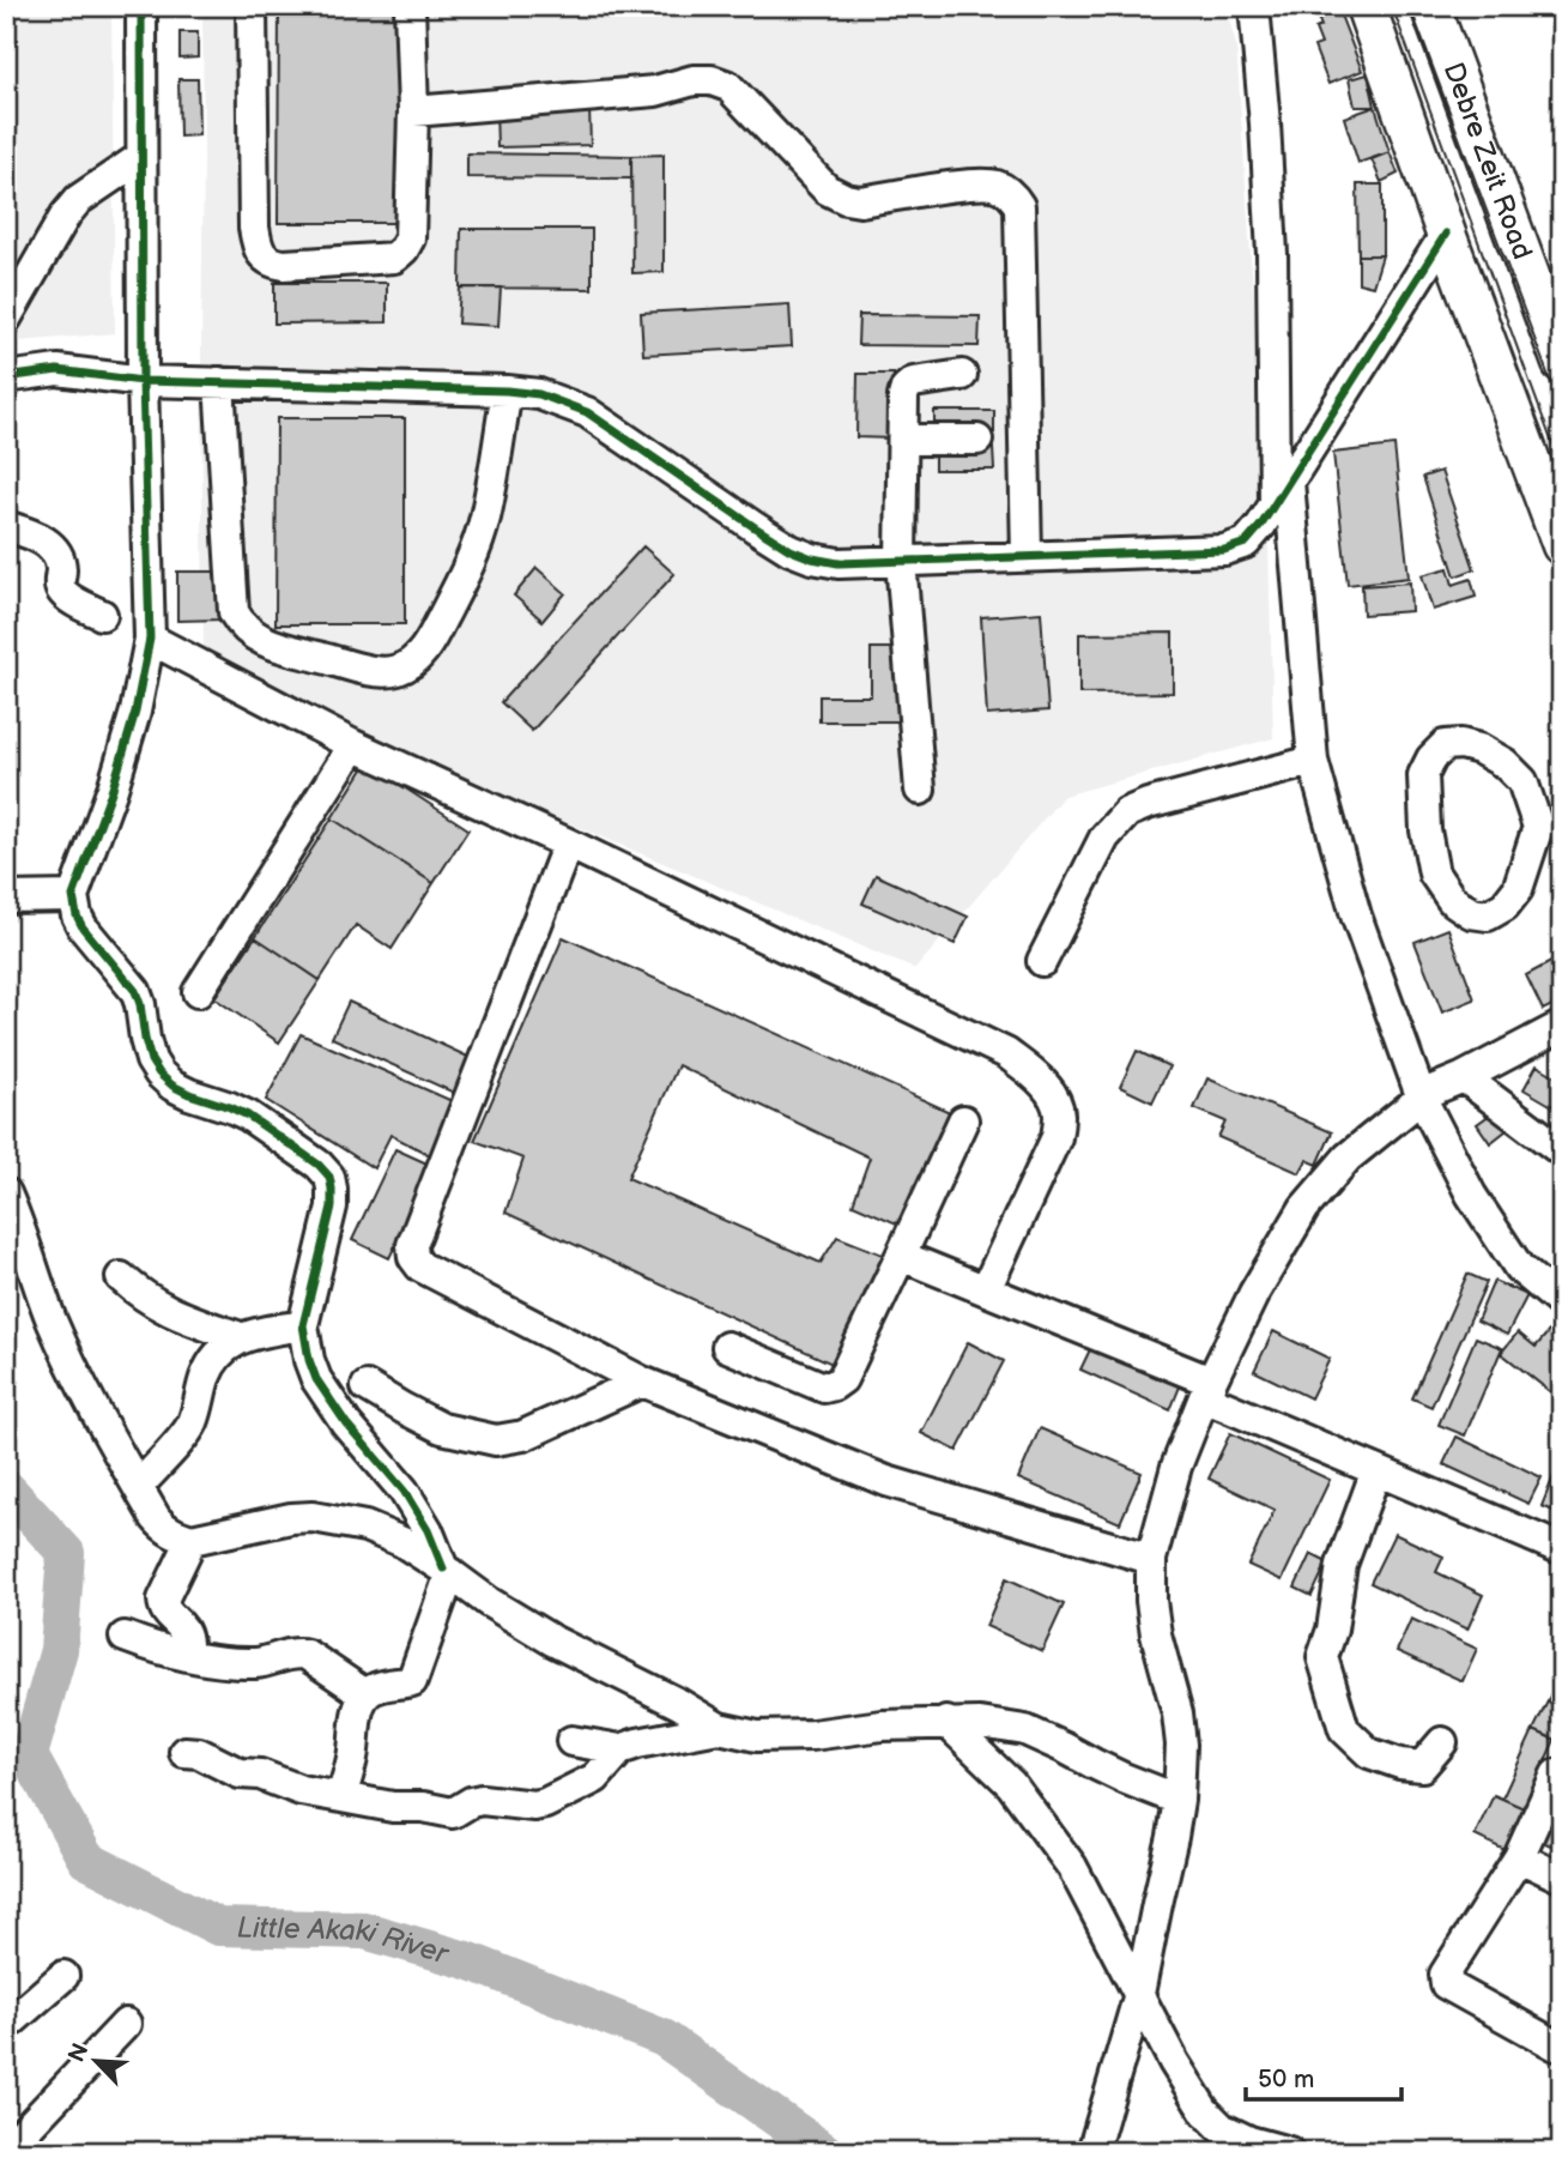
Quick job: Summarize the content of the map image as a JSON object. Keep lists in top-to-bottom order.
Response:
{
  "streets": {
    "main road": ["Debre Zeit Road"]
  },
  "water": ["Little Akaki River"],
  "scale_bar": "50 m",
  "north": "top left"
}
